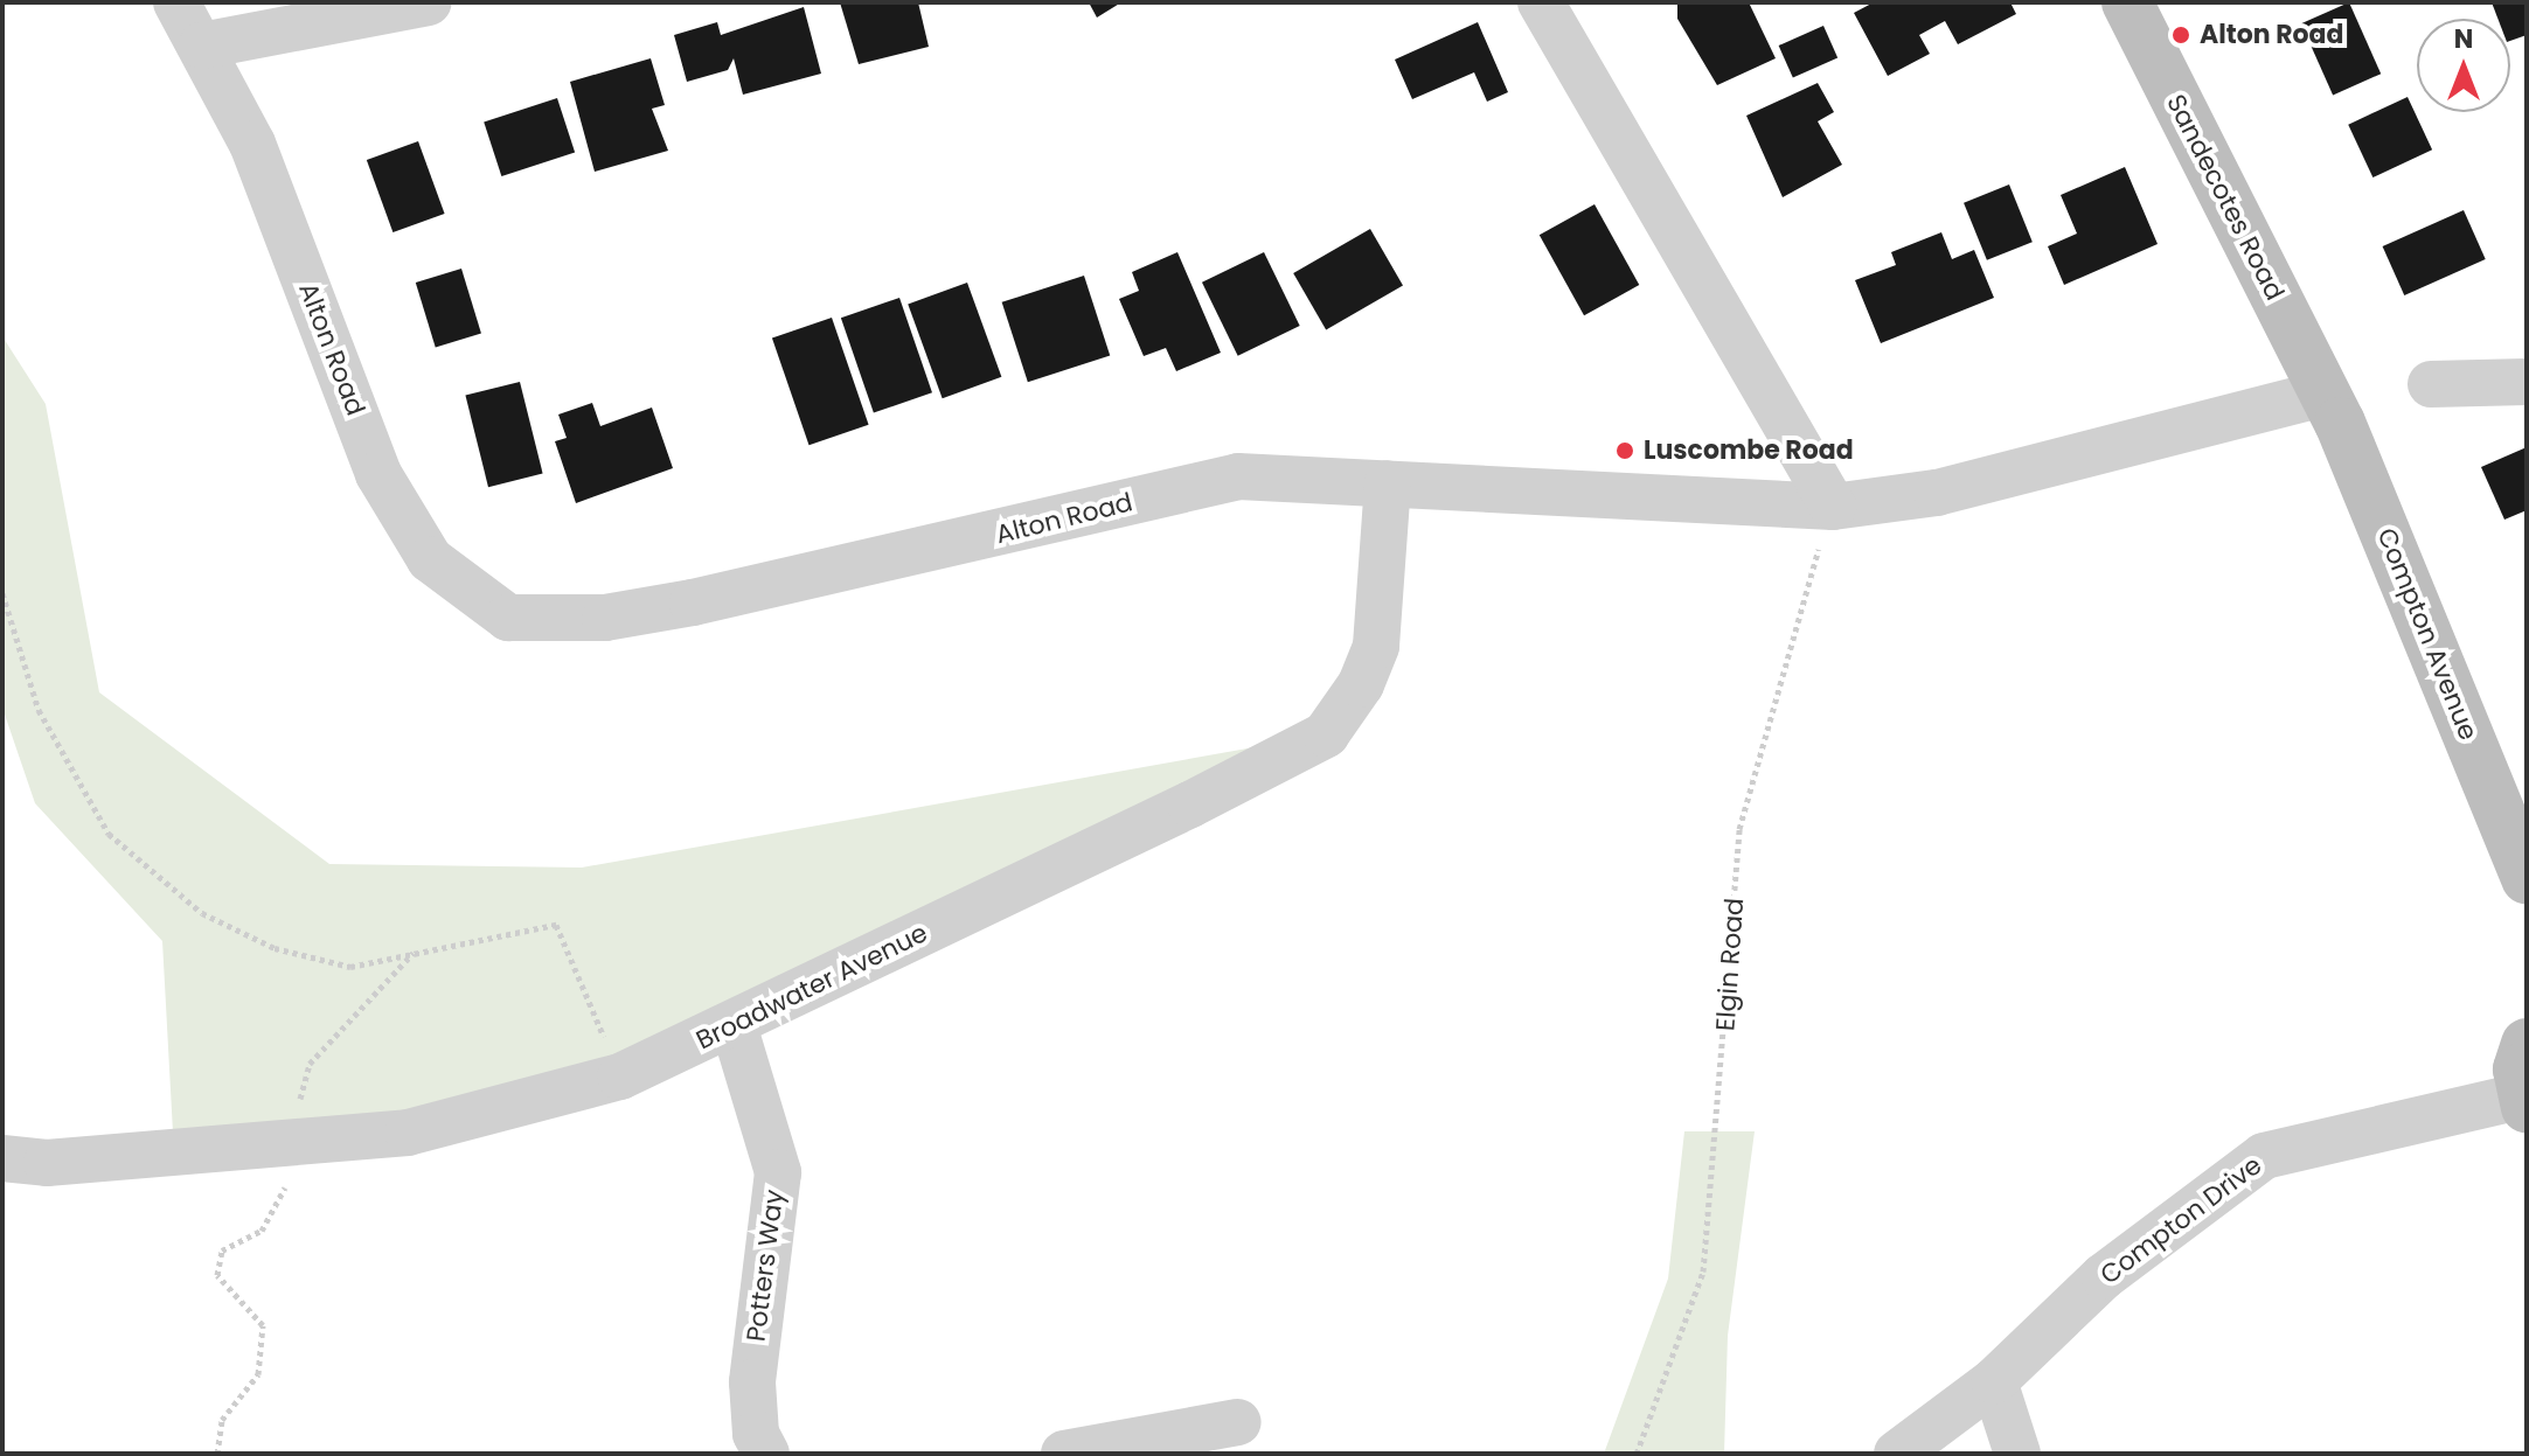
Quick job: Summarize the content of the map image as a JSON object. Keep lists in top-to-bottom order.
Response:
{
  "streets": {
    "street": [
      "Sandecotes Road",
      "Alton Road",
      "Compton Avenue",
      "Broadwater Avenue",
      "Compton Drive",
      "Potters Way"
    ],
    "path": ["Elgin Road"]
  },
  "crossings": [
    ["Sandecotes Road", "Alton Road"],
    ["Sandecotes Road", "Compton Avenue"],
    ["Alton Road", "Compton Avenue"],
    ["Alton Road", "Elgin Road"],
    ["Alton Road", "Broadwater Avenue"],
    ["Broadwater Avenue", "Potters Way"]
  ],
  "places": ["Alton Road", "Luscombe Road"],
  "north": "top"
}
